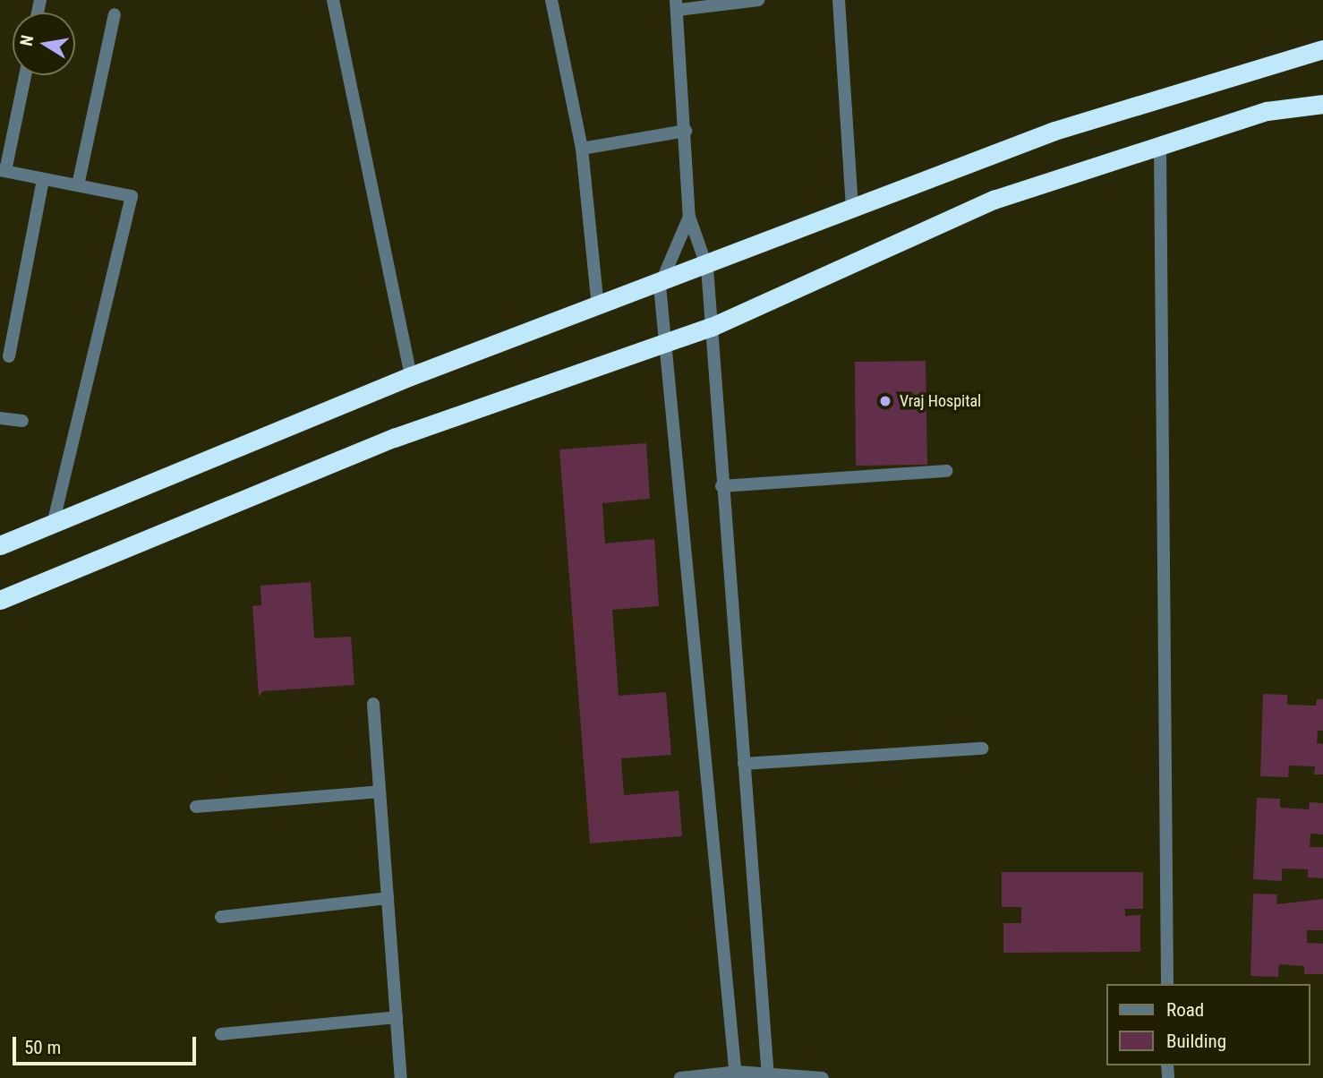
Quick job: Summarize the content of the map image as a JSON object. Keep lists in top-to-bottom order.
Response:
{
  "places": ["Vraj Hospital"],
  "legend": ["Road", "Building"],
  "scale_bar": "50 m",
  "north": "left"
}
